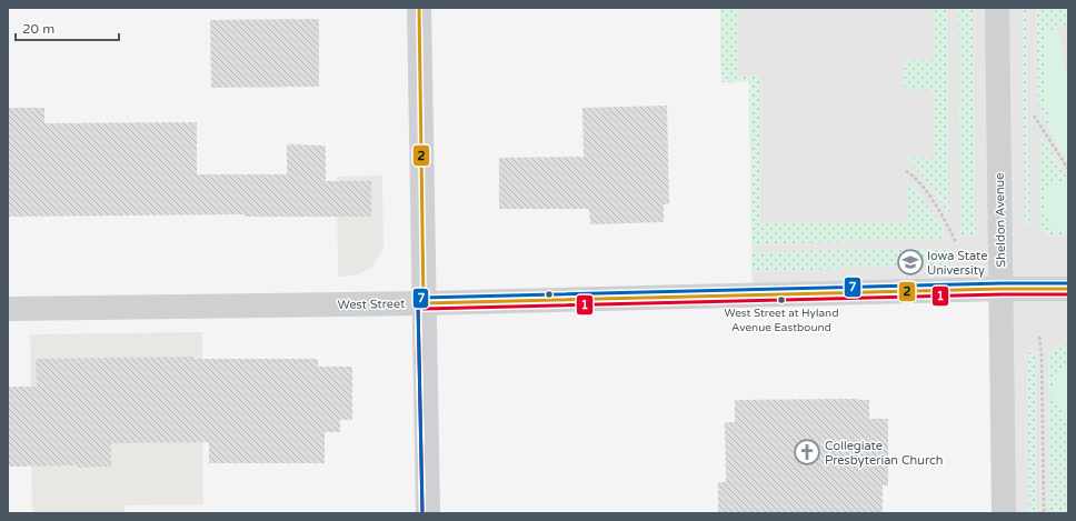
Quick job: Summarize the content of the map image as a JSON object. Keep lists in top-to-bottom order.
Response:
{
  "streets": {
    "street": ["Sheldon Avenue", "West Street"]
  },
  "crossings": [
    ["Sheldon Avenue", "West Street"]
  ],
  "places": {
    "school or university": ["Iowa State University"],
    "other": ["West Street at Hyland Avenue Eastbound"],
    "church": ["Collegiate Presbyterian Church"]
  },
  "lines": ["transit line 2", "transit line 7", "transit line 1"],
  "scale_bar": "20 m"
}
